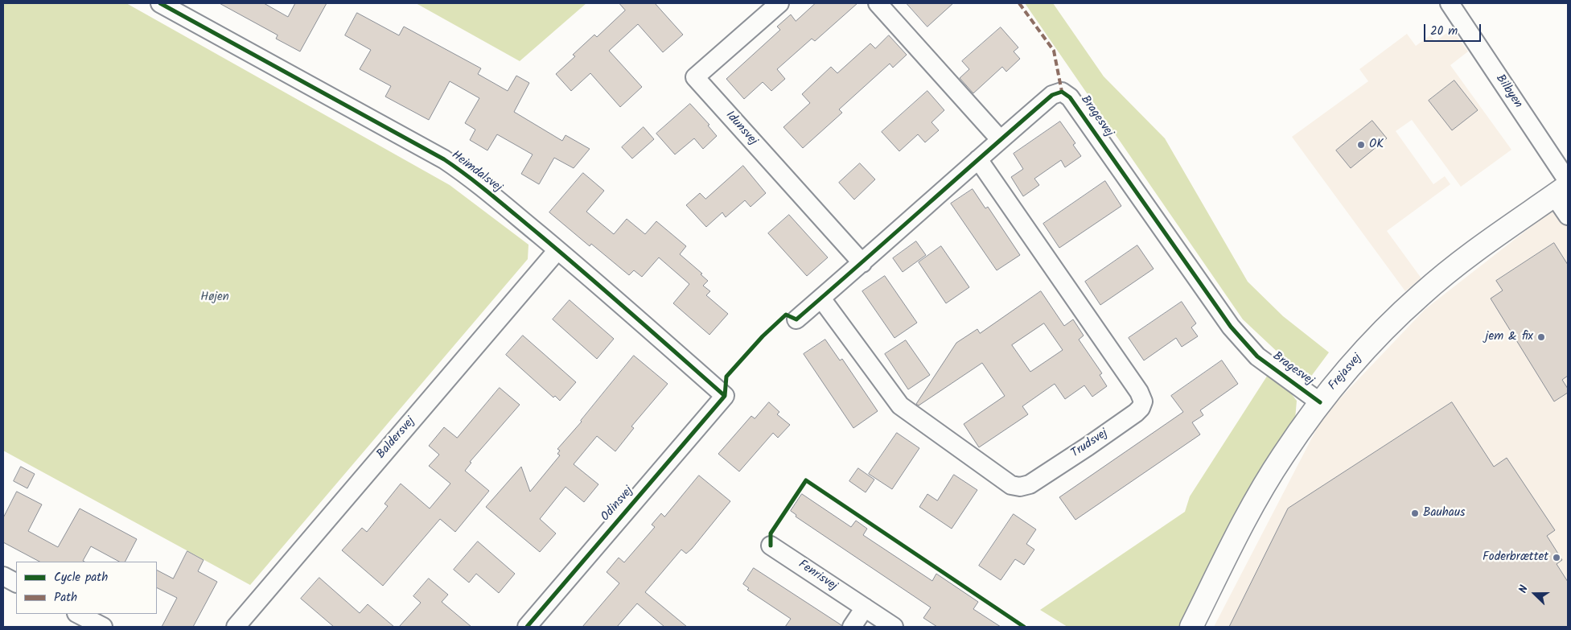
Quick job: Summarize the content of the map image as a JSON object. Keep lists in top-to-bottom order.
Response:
{
  "streets": {
    "street": [
      "Bilbyen",
      "Bragesvej",
      "Idunsvej",
      "Heimdalsvej",
      "Frejasvej",
      "Baldersvej",
      "Trudsvej",
      "Odinsvej",
      "Fenrisvej"
    ]
  },
  "crossings": [
    ["Bilbyen", "Frejasvej"],
    ["Bragesvej", "Idunsvej"],
    ["Bragesvej", "Frejasvej"],
    ["Bragesvej", "Trudsvej"],
    ["Heimdalsvej", "Baldersvej"],
    ["Heimdalsvej", "Odinsvej"]
  ],
  "parks": ["Højen"],
  "places": [
    "OK",
    "jem & fix",
    "Bauhaus",
    "Foderbrættet"
  ],
  "legend": ["Cycle path", "Path"],
  "scale_bar": "20 m",
  "north": "left"
}
